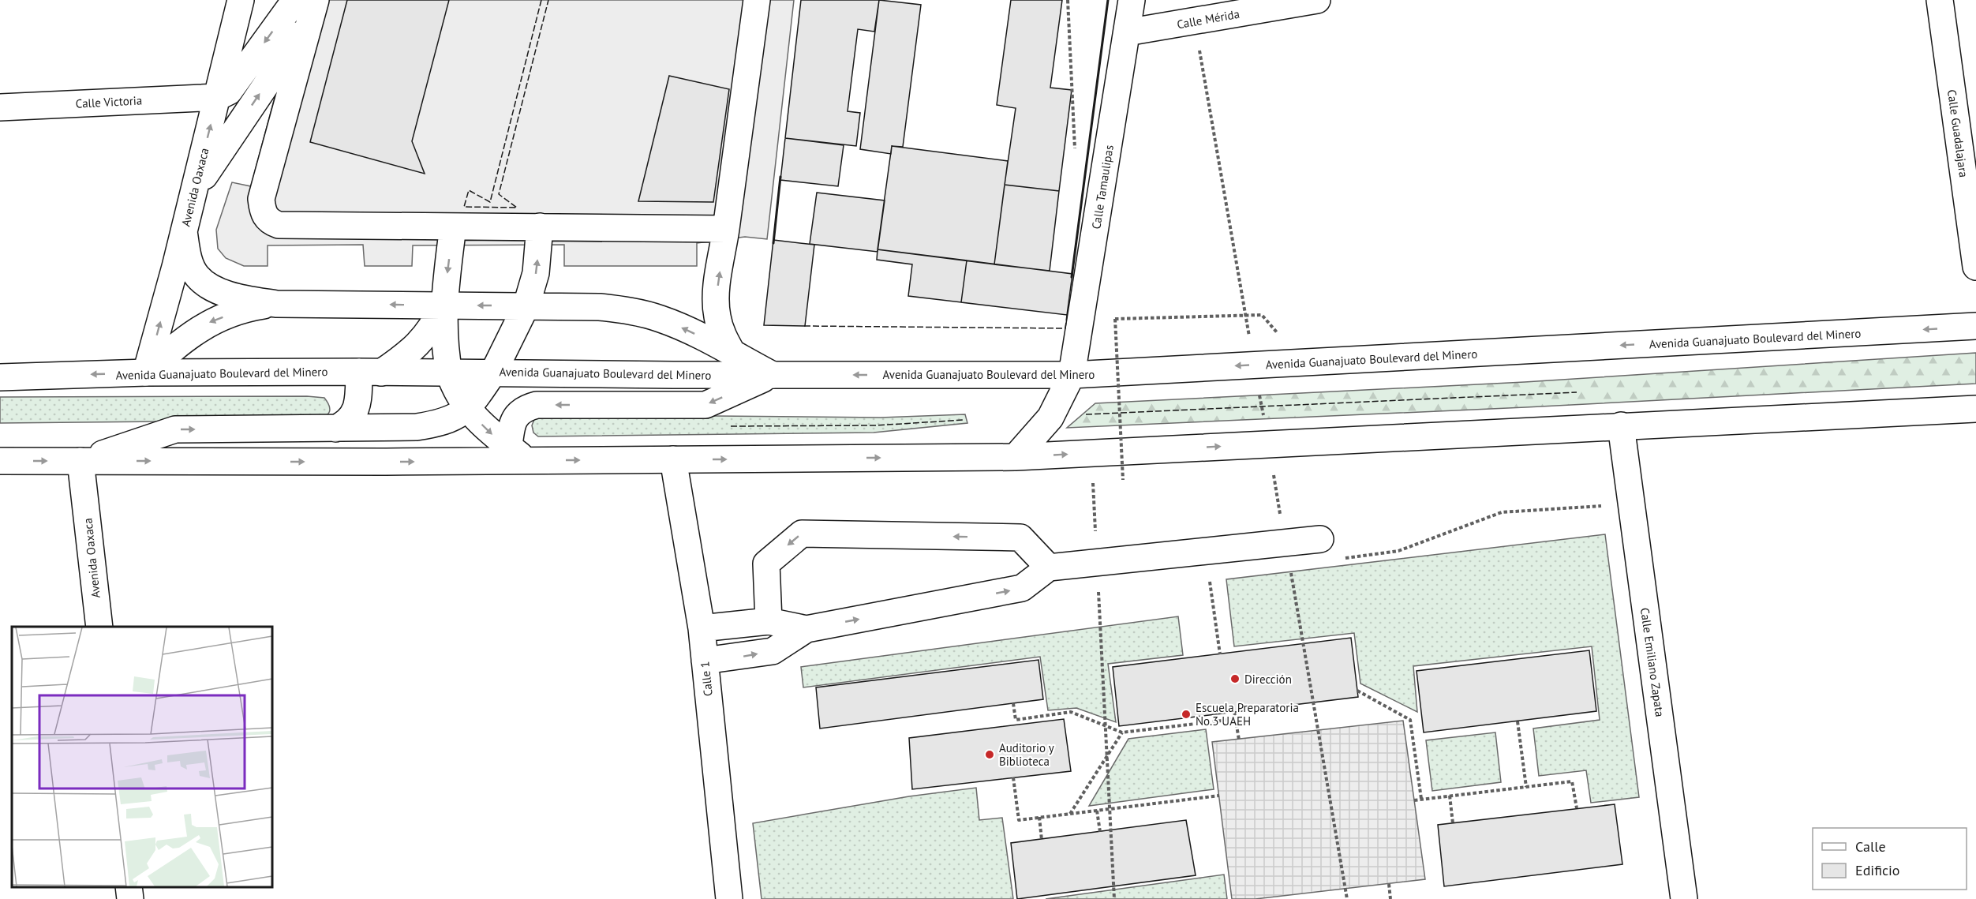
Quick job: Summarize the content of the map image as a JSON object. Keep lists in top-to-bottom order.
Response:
{
  "streets": {
    "main road": [
      "Calle Mérida",
      "Calle Victoria",
      "Calle Guadalajara",
      "Avenida Oaxaca",
      "Calle Tamaulipas",
      "Avenida Guanajuato Boulevard del Minero",
      "Calle Emiliano Zapata",
      "Calle 1"
    ]
  },
  "crossings": [
    ["Calle Mérida", "Calle Tamaulipas"],
    ["Calle Victoria", "Avenida Oaxaca"],
    ["Avenida Oaxaca", "Avenida Guanajuato Boulevard del Minero"],
    ["Calle Tamaulipas", "Avenida Guanajuato Boulevard del Minero"]
  ],
  "places": ["Dirección", "Escuela Preparatoria No.3 UAEH", "Auditorio y Biblioteca"],
  "legend": ["Calle", "Edificio"]
}
